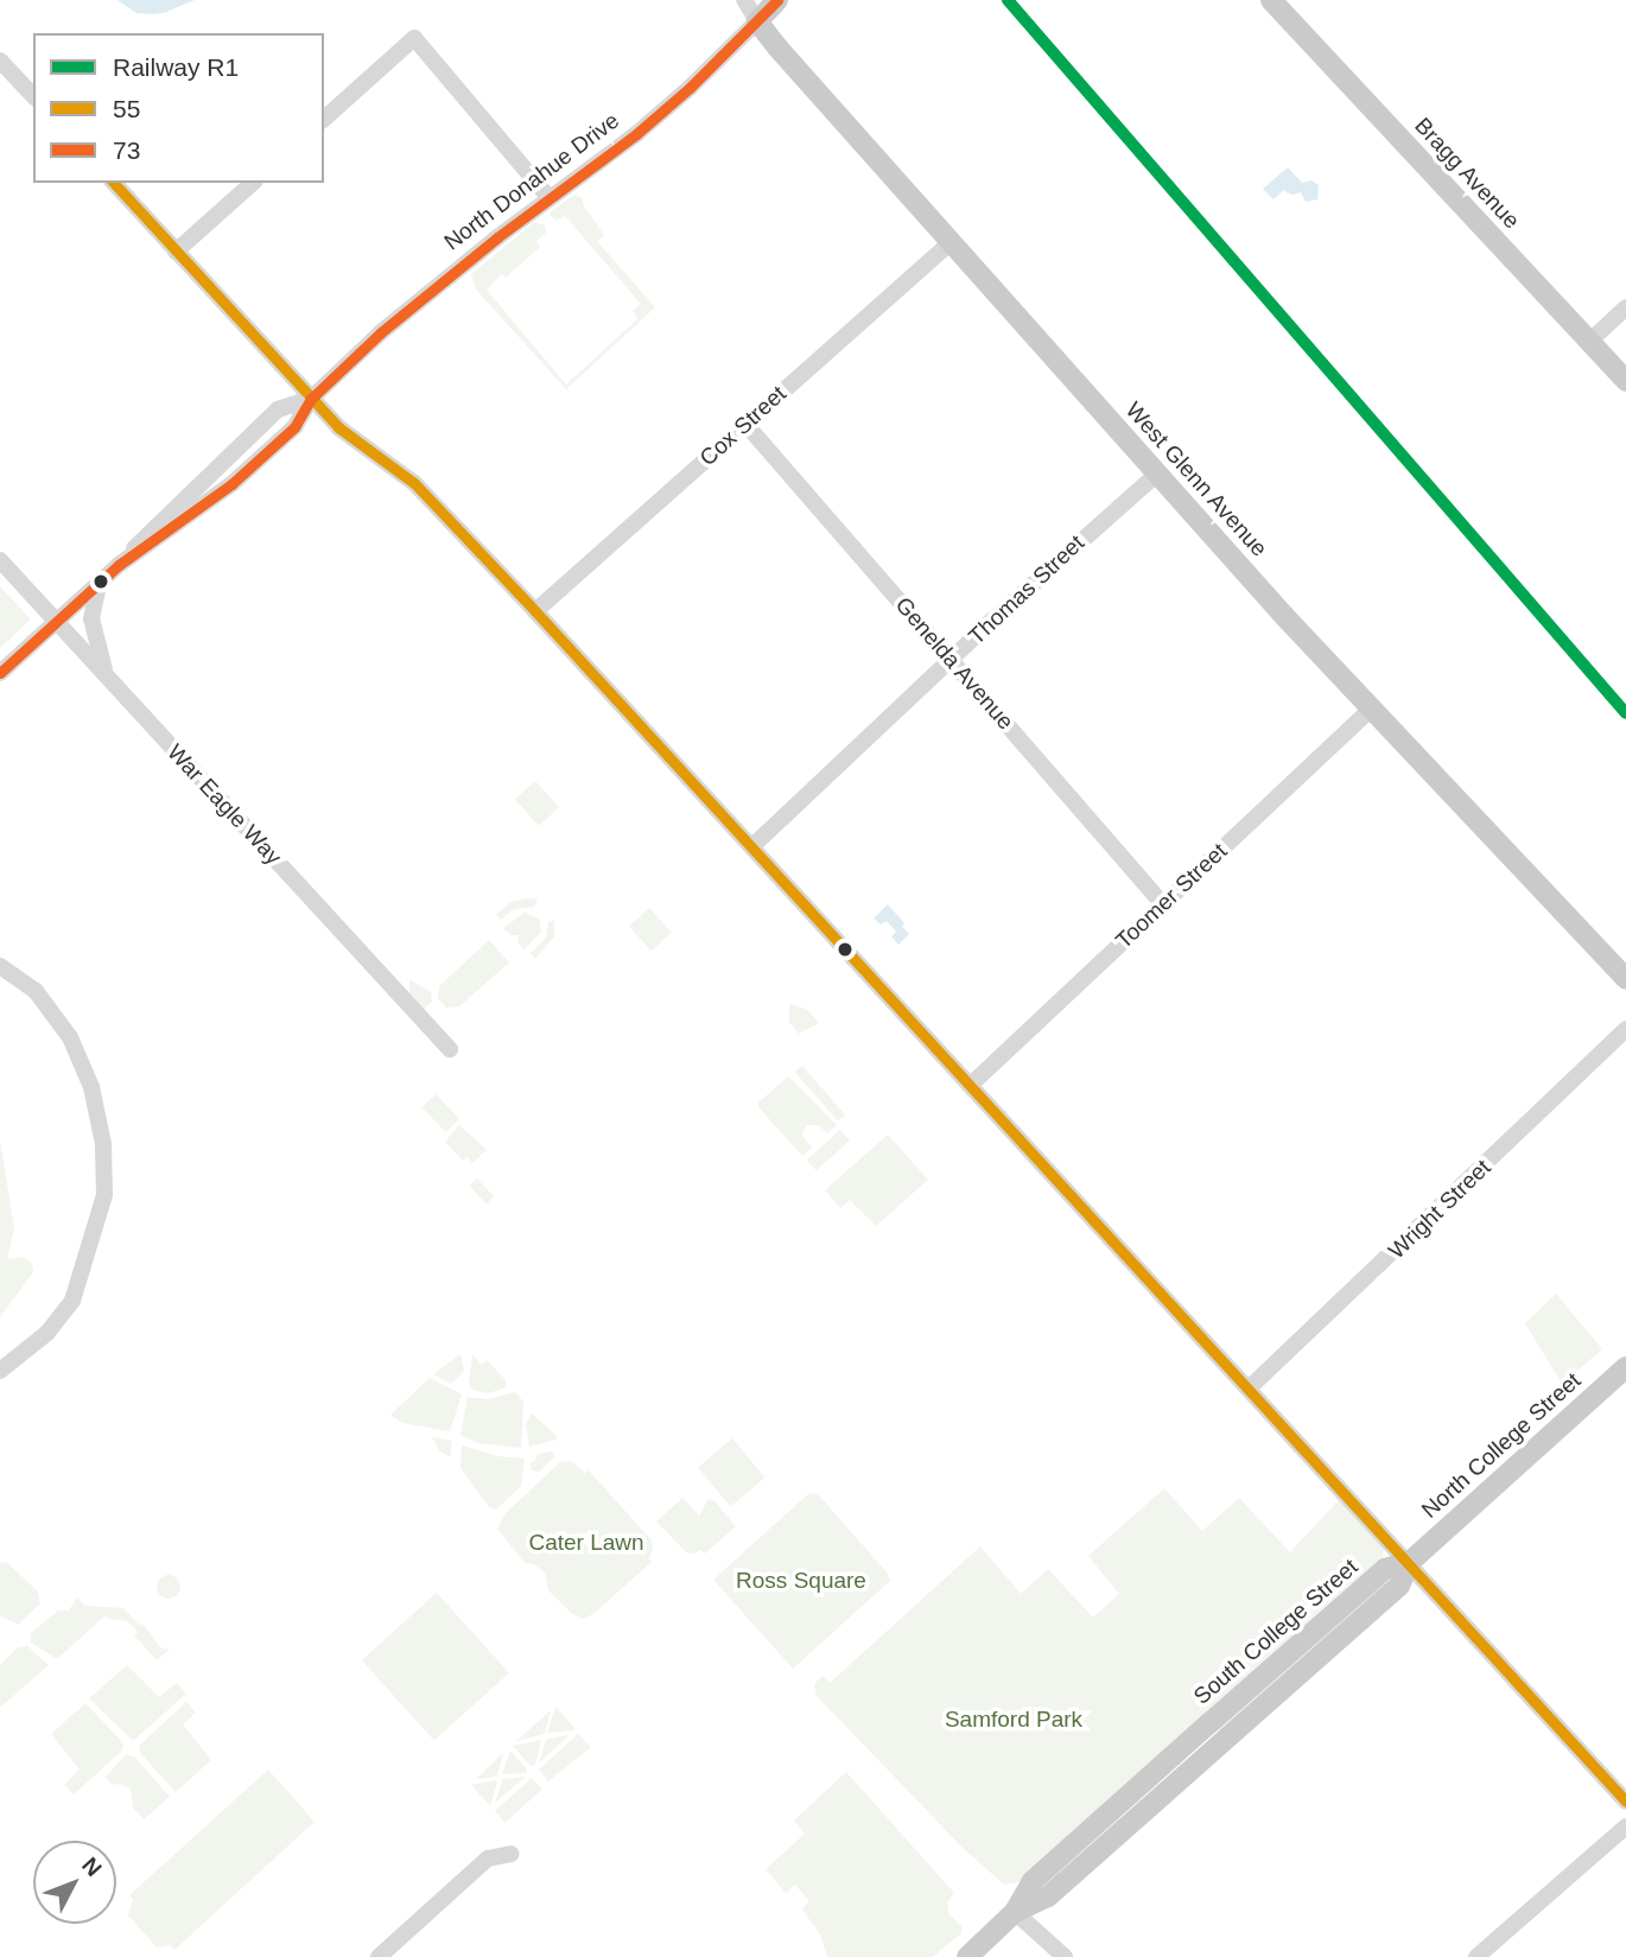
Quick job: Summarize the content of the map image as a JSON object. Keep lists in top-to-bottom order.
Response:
{
  "streets": {
    "main road": [
      "Bragg Avenue",
      "North Donahue Drive",
      "West Glenn Avenue",
      "North College Street",
      "South College Street"
    ],
    "street": [
      "Cox Street",
      "Thomas Street",
      "Genelda Avenue",
      "War Eagle Way",
      "Toomer Street",
      "Wright Street"
    ]
  },
  "crossings": [
    ["North Donahue Drive", "West Glenn Avenue"],
    ["Cox Street", "West Glenn Avenue"],
    ["Cox Street", "Genelda Avenue"],
    ["West Glenn Avenue", "Thomas Street"],
    ["West Glenn Avenue", "Toomer Street"],
    ["Thomas Street", "Genelda Avenue"],
    ["Genelda Avenue", "Toomer Street"],
    ["North College Street", "South College Street"]
  ],
  "parks": ["Cater Lawn", "Ross Square", "Samford Park"],
  "lines": ["rail line R1", "transit line 73", "transit line 55"],
  "legend": ["Railway R1", "55", "73"],
  "north": "top right"
}
